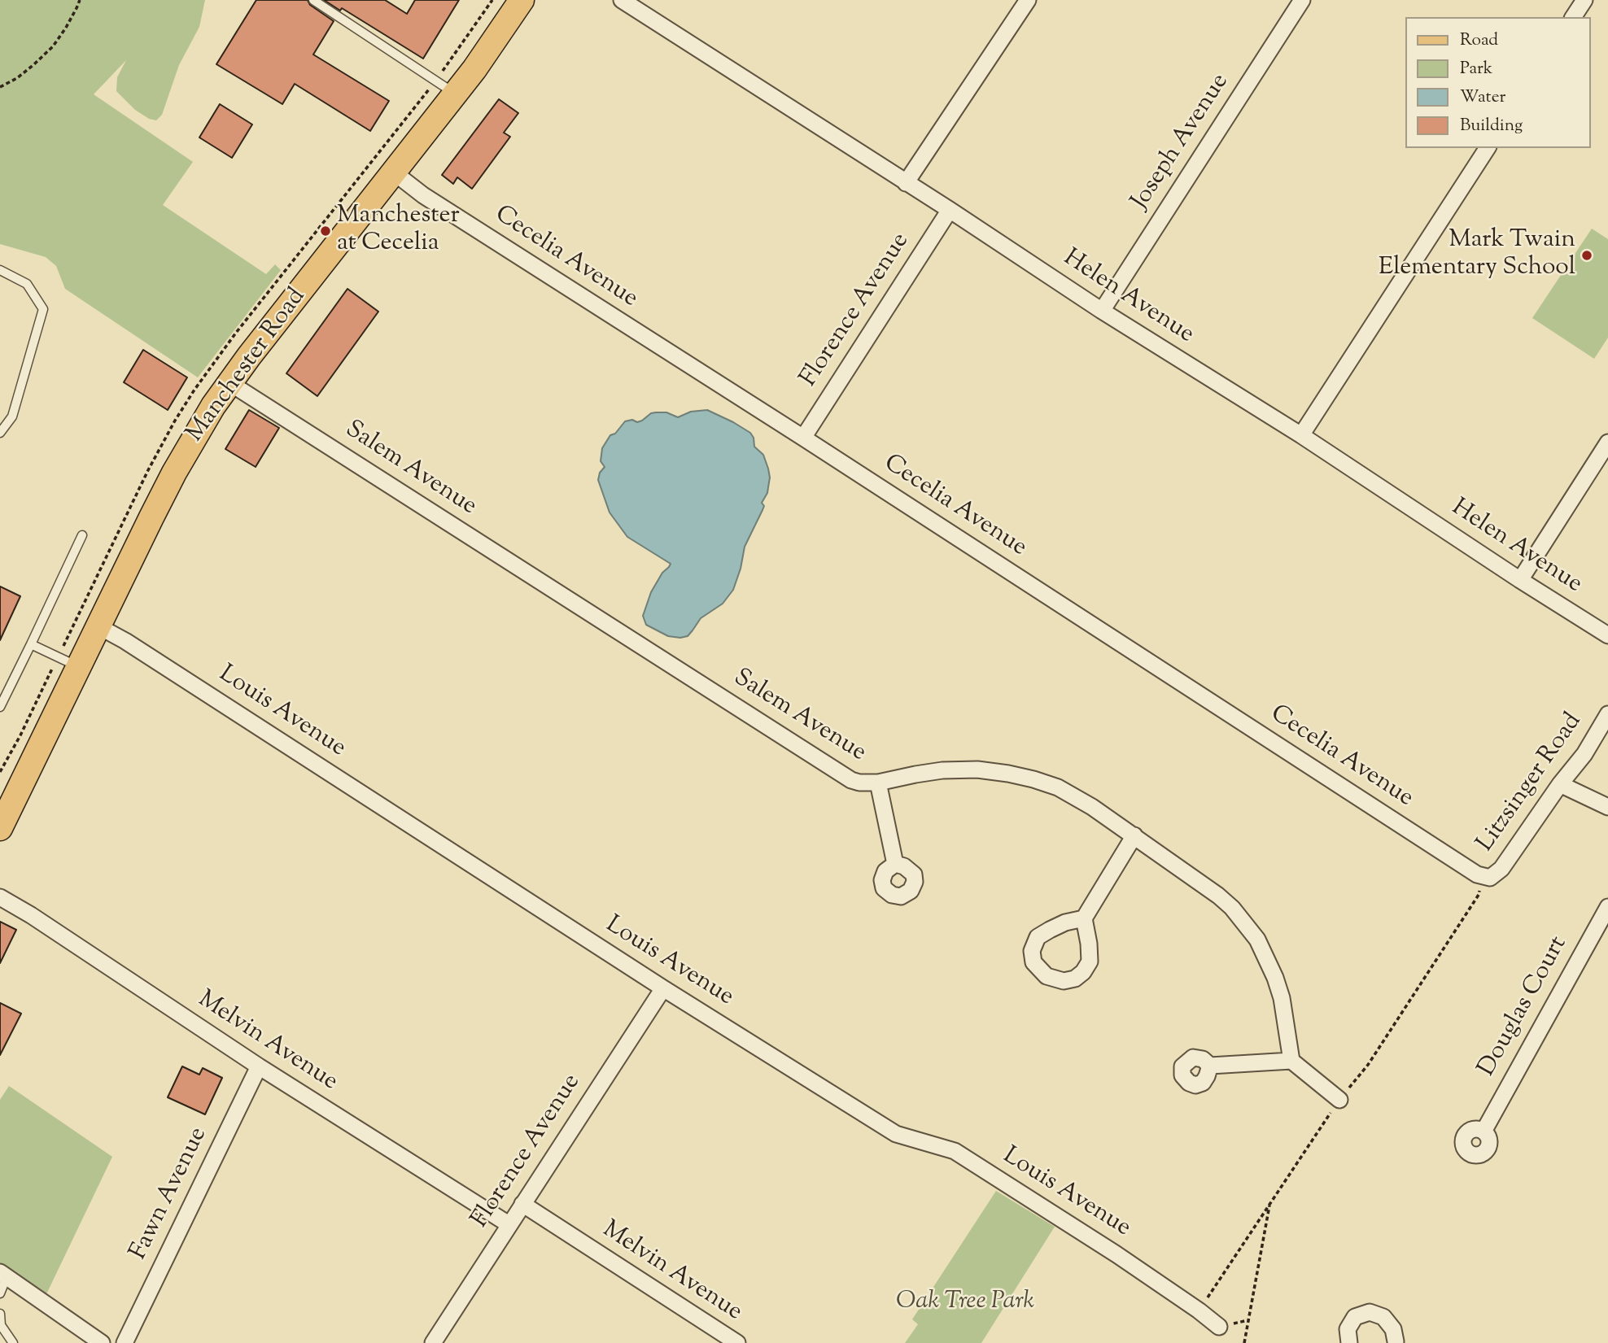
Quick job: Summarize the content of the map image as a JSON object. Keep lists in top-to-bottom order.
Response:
{
  "streets": {
    "main road": ["Manchester Road"],
    "street": [
      "Joseph Avenue",
      "Cecelia Avenue",
      "Helen Avenue",
      "Florence Avenue",
      "Salem Avenue",
      "Louis Avenue",
      "Litzsinger Road",
      "Douglas Court",
      "Melvin Avenue",
      "Fawn Avenue"
    ]
  },
  "crossings": [
    ["Joseph Avenue", "Helen Avenue"],
    ["Cecelia Avenue", "Florence Avenue"],
    ["Cecelia Avenue", "Manchester Road"],
    ["Cecelia Avenue", "Litzsinger Road"],
    ["Helen Avenue", "Florence Avenue"],
    ["Florence Avenue", "Louis Avenue"],
    ["Florence Avenue", "Melvin Avenue"],
    ["Manchester Road", "Salem Avenue"],
    ["Manchester Road", "Louis Avenue"],
    ["Melvin Avenue", "Fawn Avenue"]
  ],
  "parks": ["Oak Tree Park"],
  "places": ["Manchester at Cecelia", "Mark Twain Elementary School"],
  "legend": [
    "Road",
    "Park",
    "Water",
    "Building"
  ]
}
